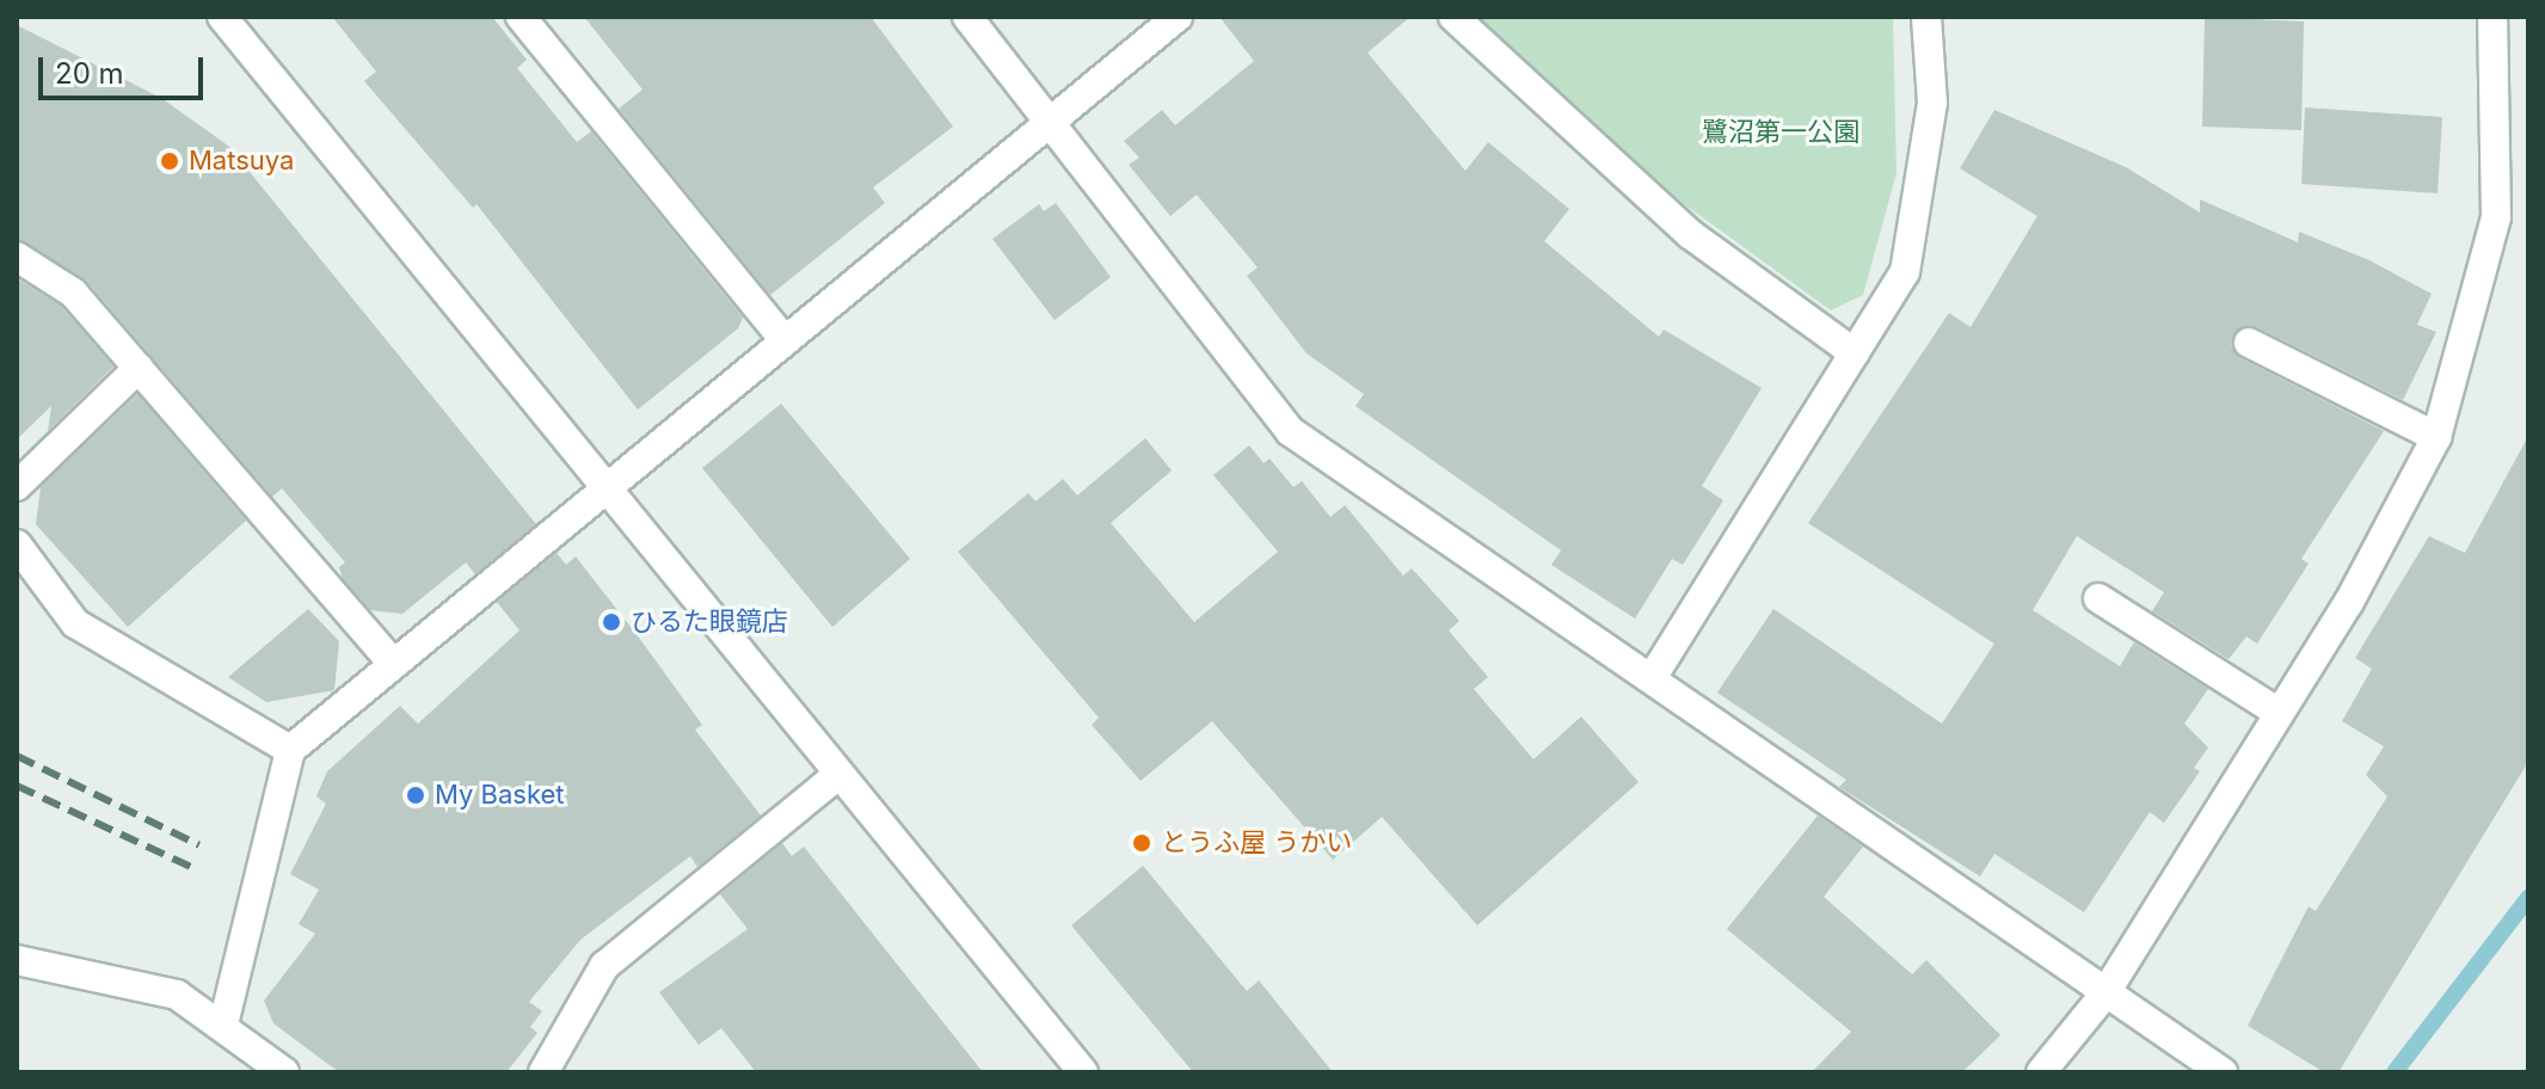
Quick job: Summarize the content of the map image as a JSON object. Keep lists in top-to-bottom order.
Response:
{
  "parks": ["鷺沼第一公園"],
  "places": [
    "Matsuya",
    "ひるた眼鏡店",
    "My Basket",
    "とうふ屋 うかい"
  ],
  "scale_bar": "20 m"
}
